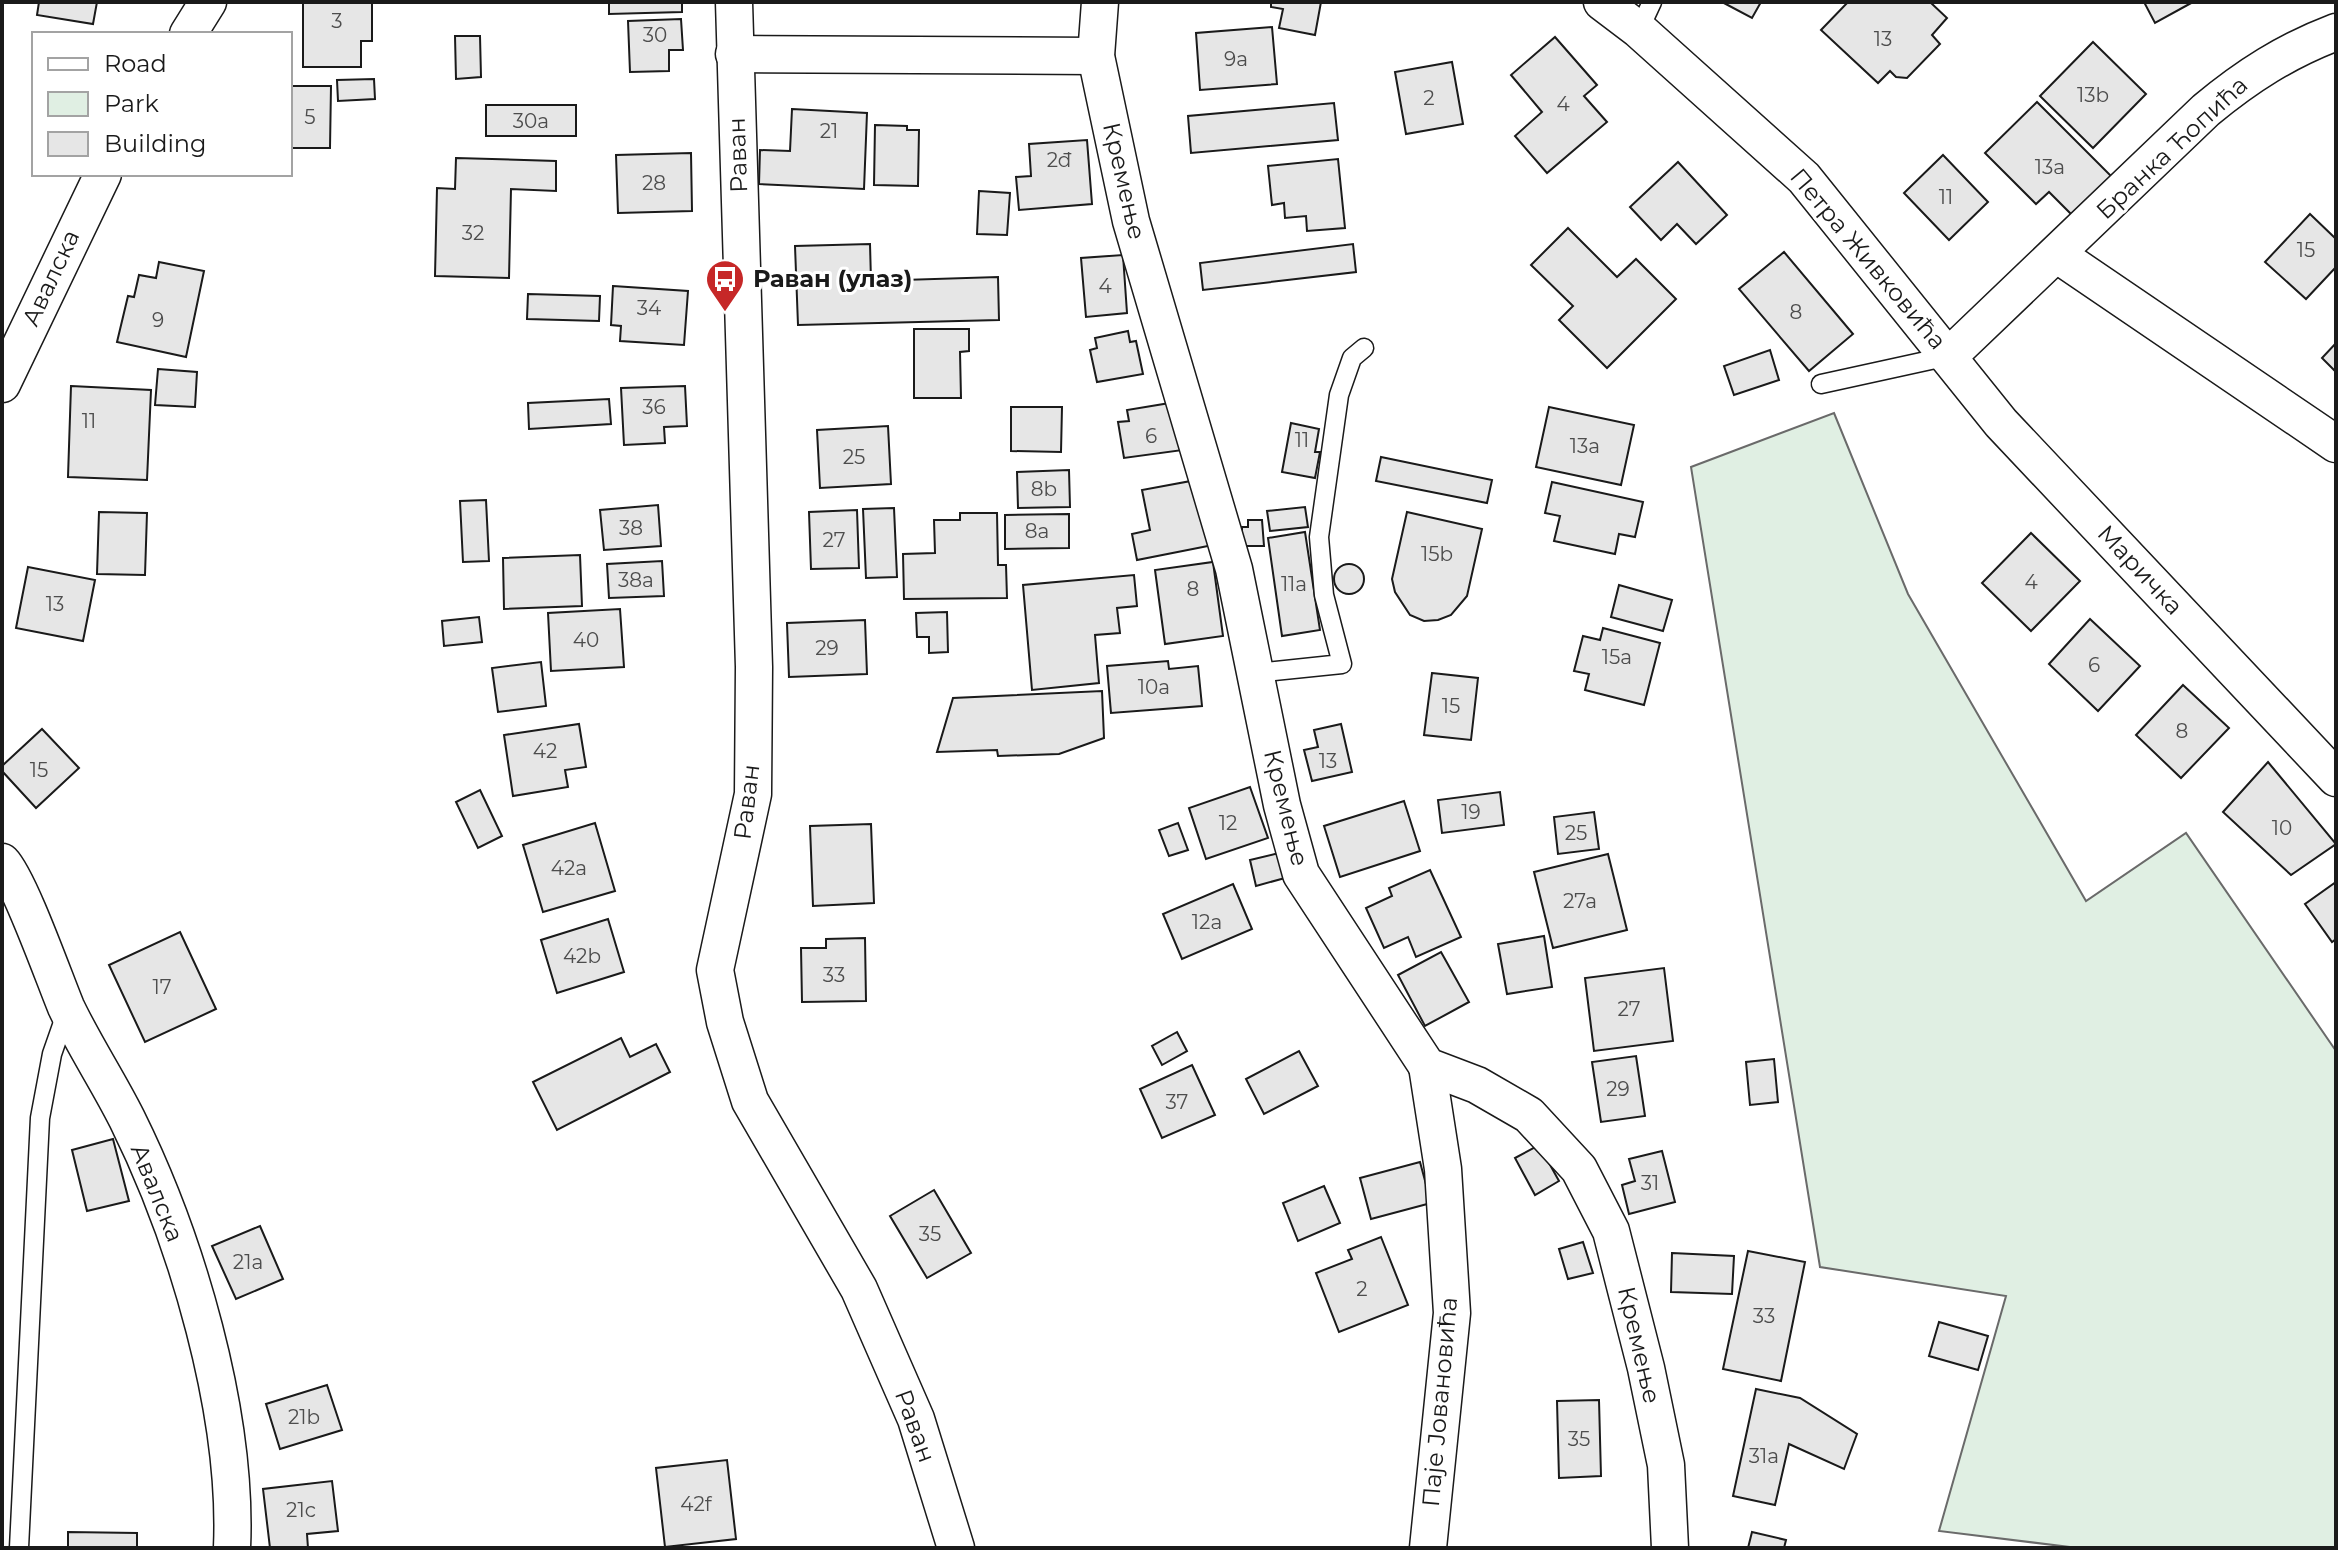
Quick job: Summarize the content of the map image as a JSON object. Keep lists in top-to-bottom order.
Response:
{
  "streets": {
    "street": [
      "Бранка Ћопића",
      "Раван",
      "Кремење",
      "Петра Живковића",
      "Авалска",
      "Маричка",
      "Паје Јовановића"
    ]
  },
  "crossings": [
    ["Бранка Ћопића", "Петра Живковића"],
    ["Кремење", "Паје Јовановића"],
    ["Петра Живковића", "Маричка"]
  ],
  "places": {
    "bus stop": ["Раван (улаз)"]
  },
  "house_numbers": [
    "3",
    "30",
    "13",
    "9a",
    "13b",
    "2",
    "4",
    "5",
    "30a",
    "21",
    "2đ",
    "13a",
    "28",
    "11",
    "32",
    "15",
    "4",
    "34",
    "8",
    "9",
    "36",
    "11",
    "6",
    "11",
    "13a",
    "25",
    "8b",
    "38",
    "8a",
    "27",
    "15b",
    "38a",
    "4",
    "11a",
    "8",
    "13",
    "40",
    "29",
    "15a",
    "6",
    "10a",
    "15",
    "8",
    "42",
    "13",
    "15",
    "19",
    "12",
    "10",
    "25",
    "42a",
    "27a",
    "12a",
    "42b",
    "33",
    "17",
    "27",
    "29",
    "37",
    "31",
    "35",
    "21a",
    "2",
    "33",
    "21b",
    "35",
    "31a",
    "42f",
    "21c"
  ],
  "legend": ["Road", "Park", "Building"]
}
